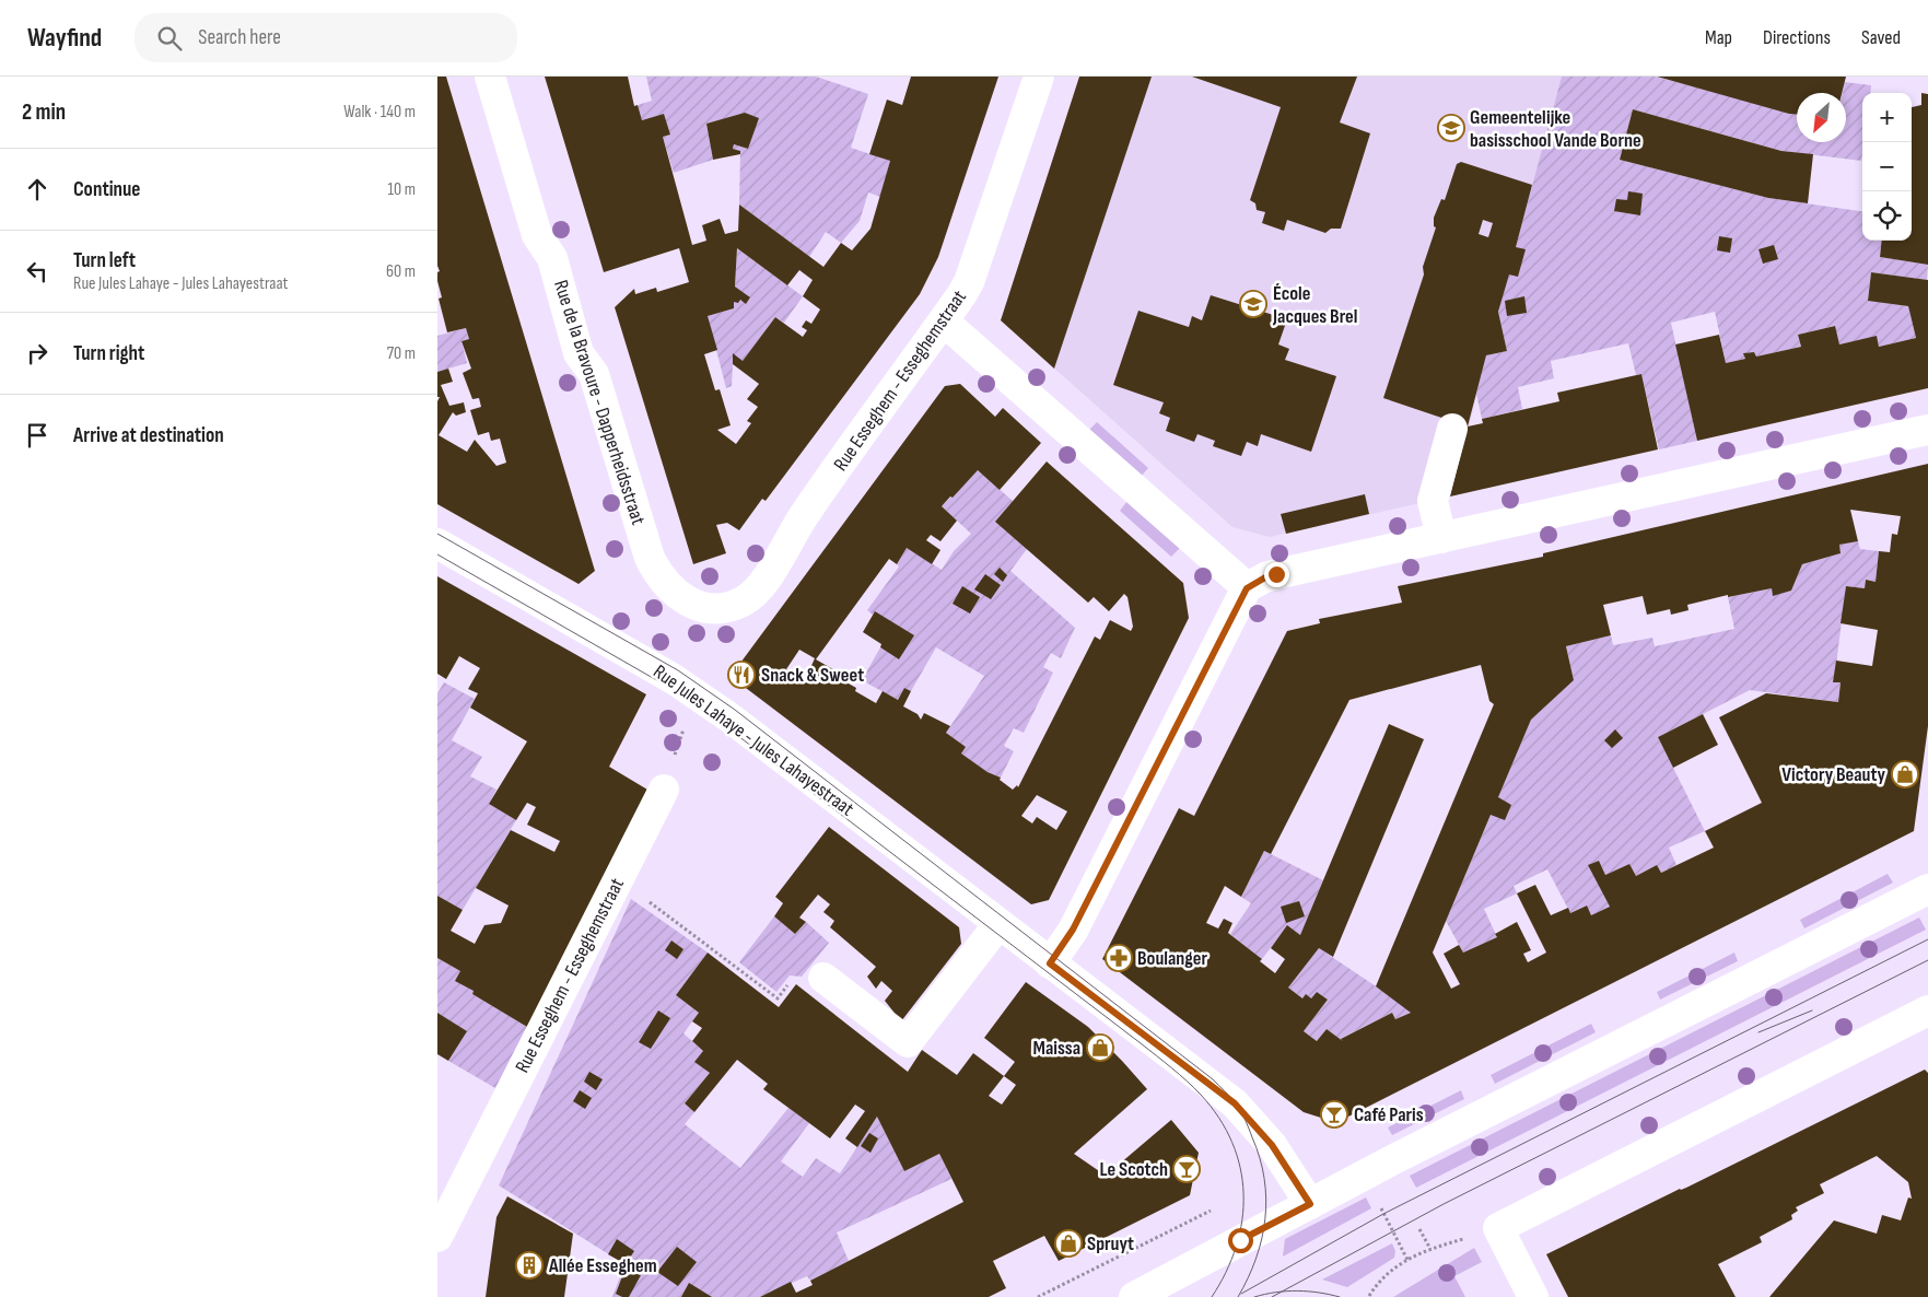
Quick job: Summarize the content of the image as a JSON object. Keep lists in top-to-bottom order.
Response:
{
  "streets": {
    "street": ["Rue Esseghem - Esseghemstraat", "Rue de la Bravoure - Dapperheidsstraat", "Rue Jules Lahaye - Jules Lahayestraat"]
  },
  "crossings": [
    ["Rue Esseghem - Esseghemstraat", "Rue de la Bravoure - Dapperheidsstraat"]
  ],
  "places": {
    "school or university": ["Gemeentelijke basisschool Vande Borne", "École Jacques Brel"],
    "restaurant": ["Snack & Sweet"],
    "shop": ["Victory Beauty", "Maissa", "Spruyt"],
    "pharmacy": ["Boulanger"],
    "bar": ["Café Paris", "Le Scotch"],
    "building": ["Allée Esseghem"]
  },
  "north": "bottom left",
  "page": {
    "header": "Wayfind",
    "search": "Search here",
    "nav": ["Map", "Directions", "Saved"],
    "heading": ["2 min", "Walk · 140 m"],
    "map_buttons": ["+", "−"],
    "list": [
      ["Continue", "10 m"],
      ["Turn left", "Rue Jules Lahaye - Jules Lahayestraat", "60 m"],
      ["Turn right", "70 m"],
      "Arrive at destination"
    ]
  }
}
